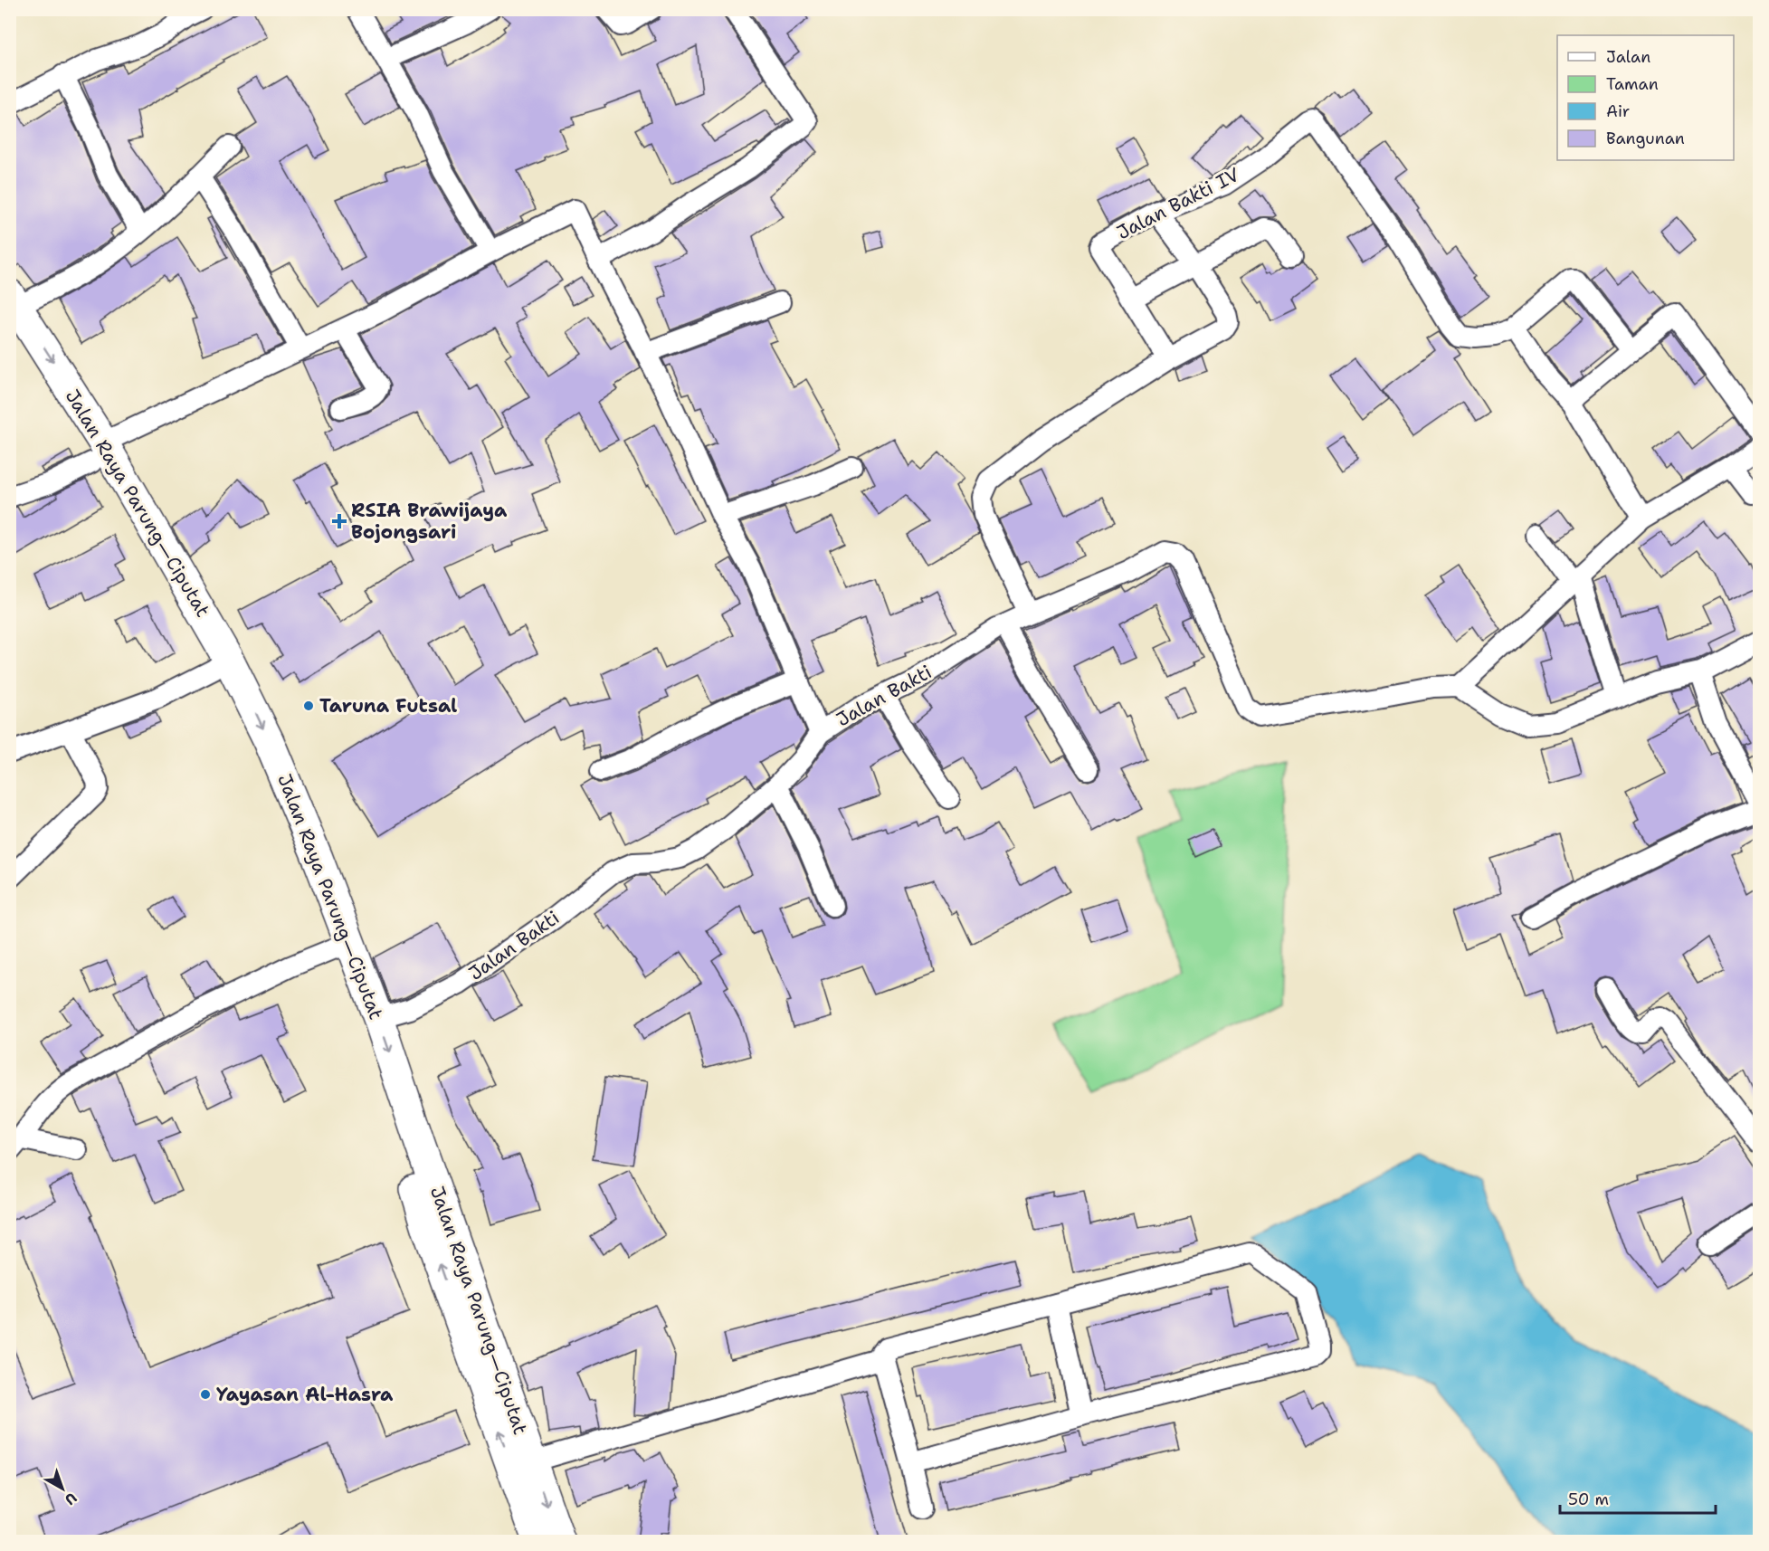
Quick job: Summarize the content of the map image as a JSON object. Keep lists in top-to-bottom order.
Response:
{
  "streets": {
    "highway": ["Jalan Raya Parung—Ciputat"],
    "street": ["Jalan Bakti IV", "Jalan Bakti"]
  },
  "crossings": [
    ["Jalan Raya Parung—Ciputat", "Jalan Bakti"]
  ],
  "places": {
    "health": ["RSIA Brawijaya Bojongsari"],
    "other": ["Taruna Futsal", "Yayasan Al-Hasra"]
  },
  "legend": [
    "Jalan",
    "Taman",
    "Air",
    "Bangunan"
  ],
  "scale_bar": "50 m",
  "north": "bottom right"
}
